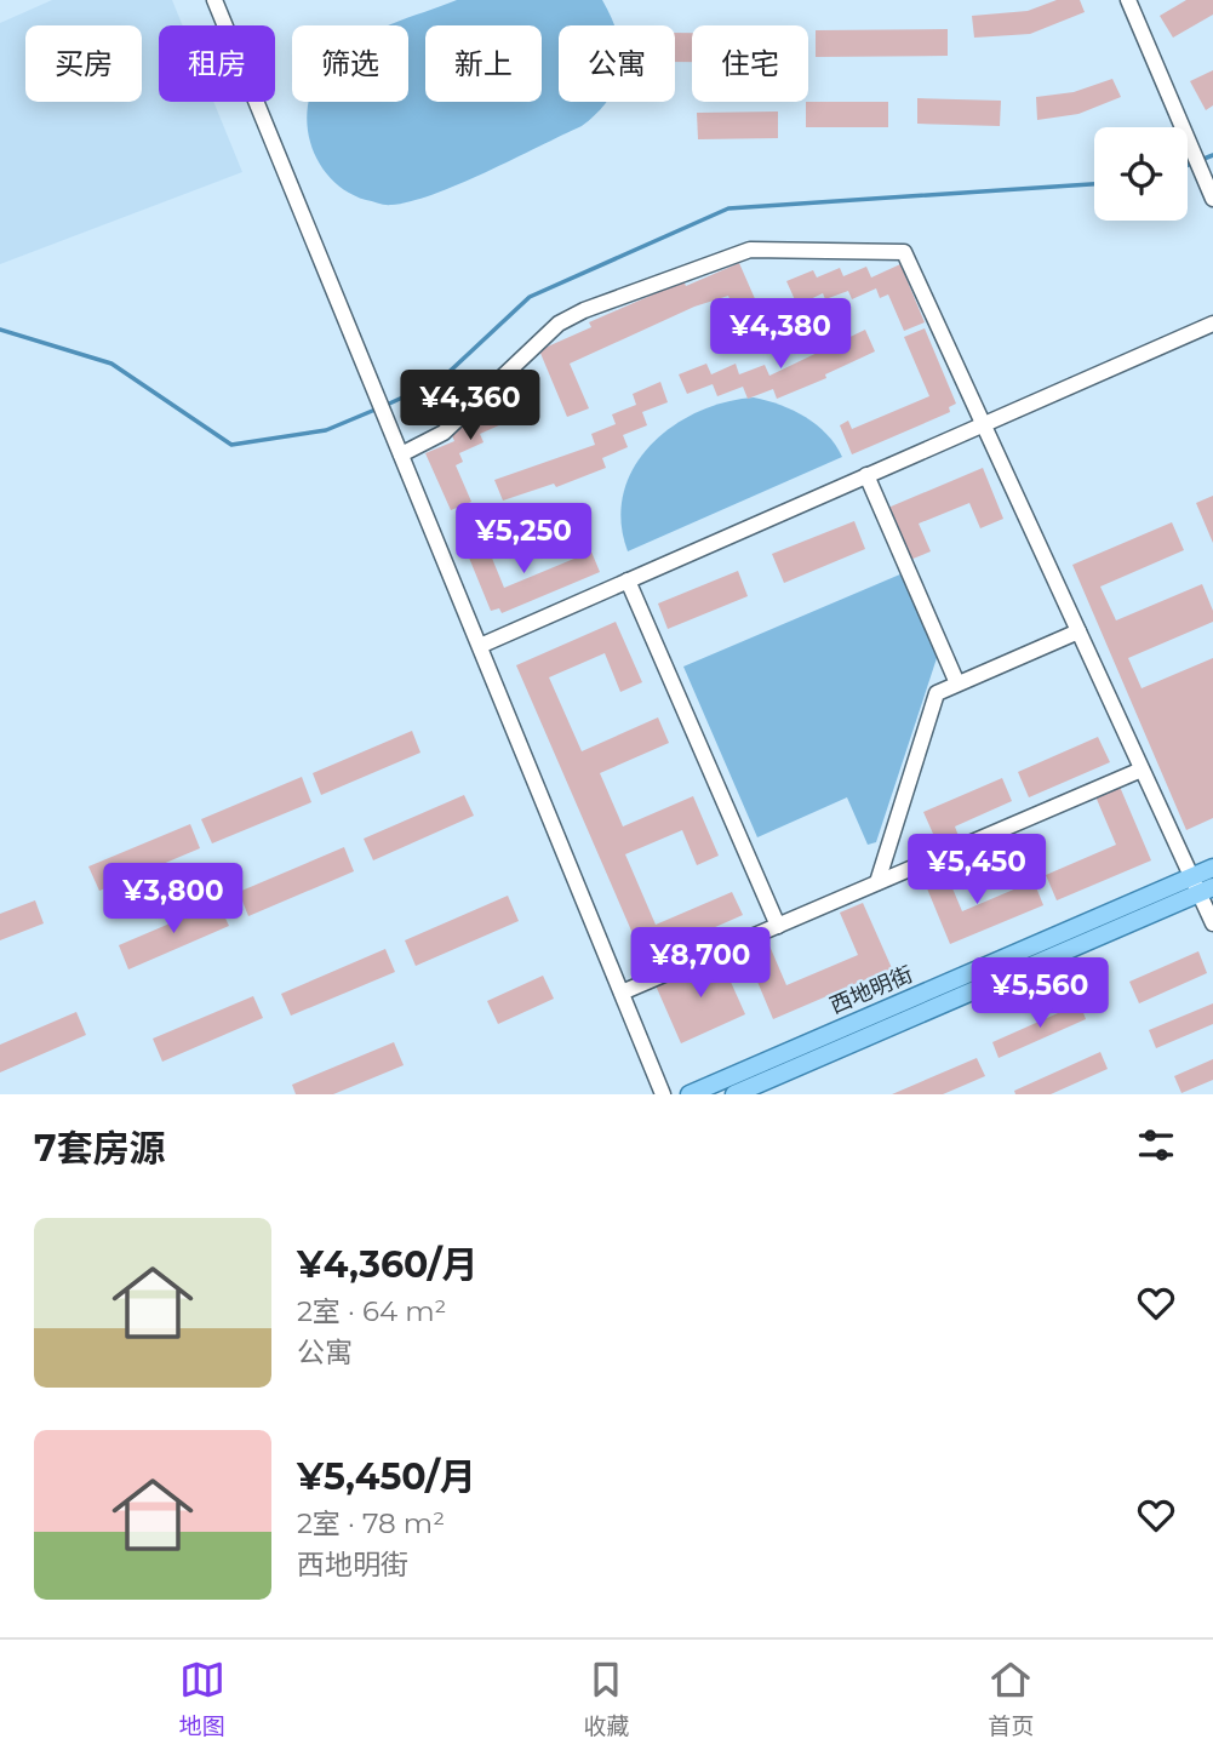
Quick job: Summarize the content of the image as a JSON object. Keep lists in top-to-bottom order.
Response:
{
  "streets": {
    "main road": ["西地明街"]
  },
  "page": {
    "chip": [
      "买房",
      "租房",
      "筛选",
      "新上",
      "公寓",
      "住宅"
    ],
    "price": [
      "¥4,380",
      "¥4,360",
      "¥5,250",
      "¥5,450",
      "¥3,800",
      "¥8,700",
      "¥5,560"
    ],
    "heading": "7套房源",
    "list": [
      {
        "name": "¥4,360/月",
        "note": "2室 · 64 m² · 公寓"
      },
      {
        "name": "¥5,450/月",
        "note": "2室 · 78 m² · 西地明街"
      }
    ],
    "tabs": ["地图", "收藏", "首页"]
  }
}
